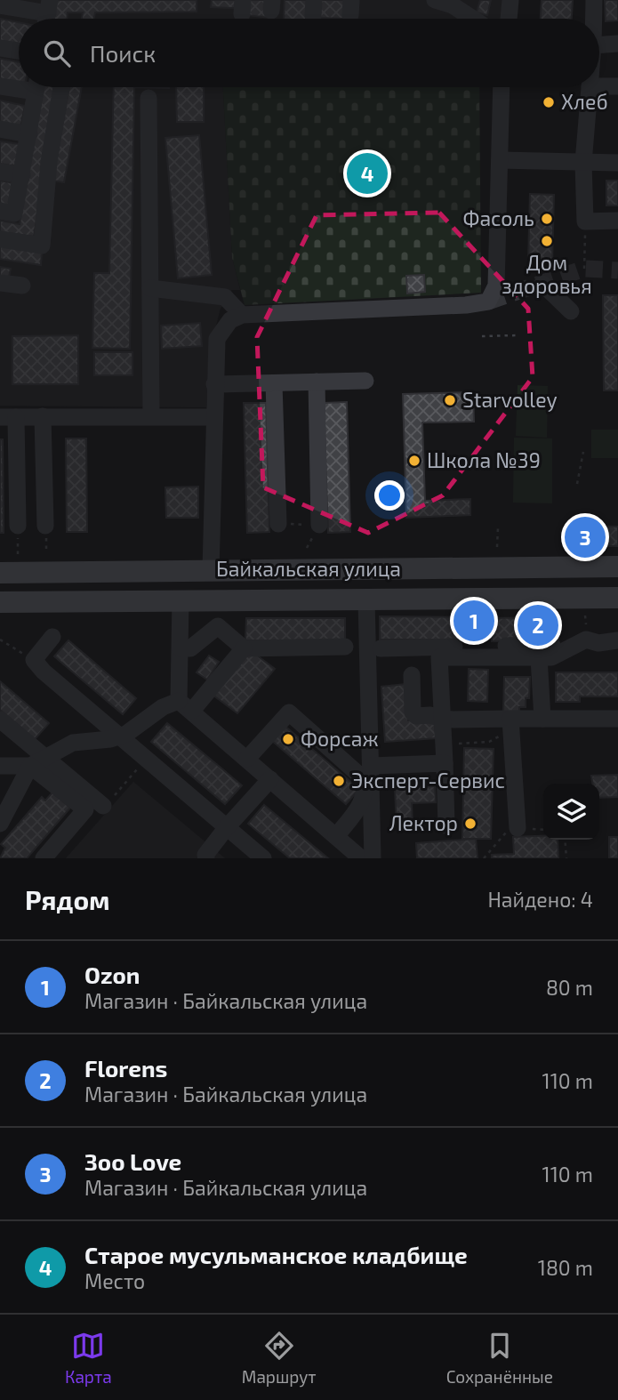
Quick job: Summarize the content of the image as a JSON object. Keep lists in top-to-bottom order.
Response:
{
  "streets": {
    "main road": ["Байкальская улица"]
  },
  "places": [
    "Хлеб",
    "Фасоль",
    "Дом здоровья",
    "Starvolley",
    "Школа №39",
    "Форсаж",
    "Эксперт-Сервис",
    "Лектор"
  ],
  "page": {
    "search": "Поиск",
    "pins": [
      "4",
      "3",
      "1",
      "2"
    ],
    "heading": ["Рядом", "Найдено: 4"],
    "list": [
      {
        "mark": "1",
        "name": "Ozon",
        "note": "Магазин · Байкальская улица",
        "value": "80 m"
      },
      {
        "mark": "2",
        "name": "Florens",
        "note": "Магазин · Байкальская улица",
        "value": "110 m"
      },
      {
        "mark": "3",
        "name": "Зоо Love",
        "note": "Магазин · Байкальская улица",
        "value": "110 m"
      },
      {
        "mark": "4",
        "name": "Старое мусульманское кладбище",
        "note": "Место",
        "value": "180 m"
      }
    ],
    "nav": ["Карта", "Маршрут", "Сохранённые"]
  }
}
